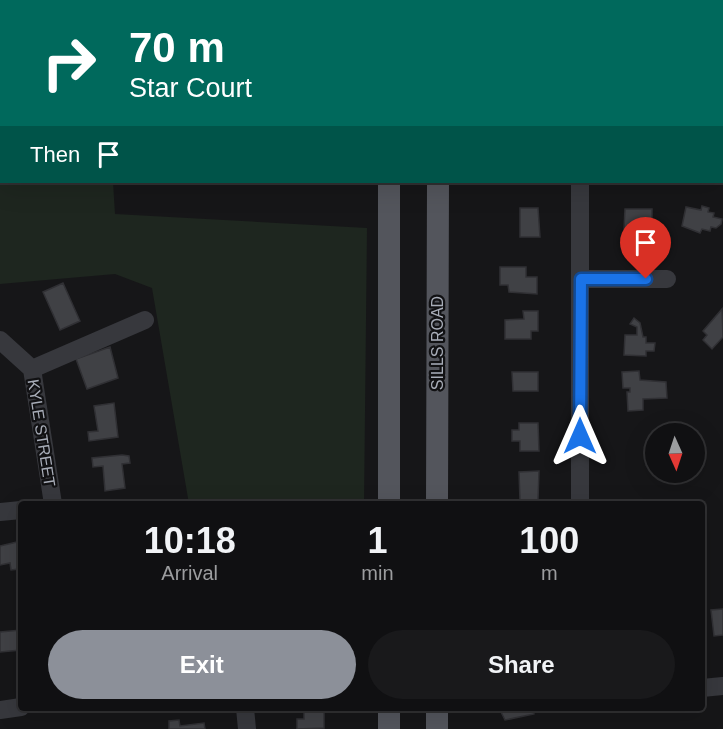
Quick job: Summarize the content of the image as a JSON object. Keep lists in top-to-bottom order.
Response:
{
  "streets": {
    "main road": ["SILLS ROAD"],
    "street": ["KYLE STREET"]
  },
  "north": "bottom",
  "page": {
    "turn": ["70 m", "Star Court"],
    "then": "Then",
    "eta": [
      "10:18",
      "Arrival",
      "1",
      "min",
      "100",
      "m"
    ],
    "buttons": ["Exit", "Share"]
  }
}
